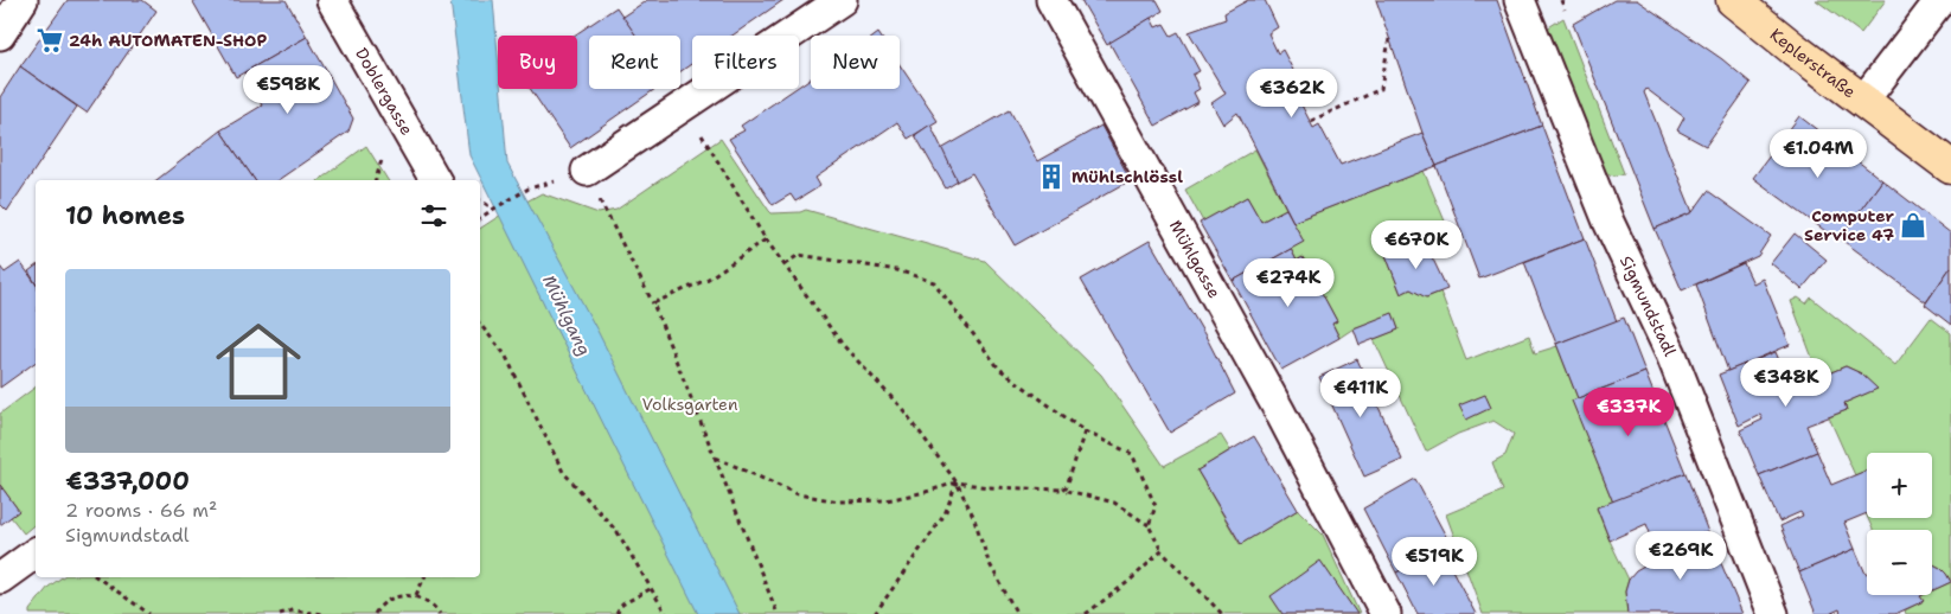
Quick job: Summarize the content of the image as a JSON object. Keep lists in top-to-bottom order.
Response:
{
  "streets": {
    "main road": ["Keplerstraße"],
    "street": ["Doblergasse", "Mühlgasse", "Sigmundstadl"]
  },
  "water": ["Mühlgang"],
  "parks": ["Volksgarten"],
  "places": {
    "supermarket": ["24h AUTOMATEN-SHOP"],
    "building": ["Mühlschlössl"],
    "shop": ["Computer Service 47"]
  },
  "page": {
    "chip": [
      "Buy",
      "Rent",
      "Filters",
      "New"
    ],
    "price": [
      "€598K",
      "€362K",
      "€1.04M",
      "€670K",
      "€274K",
      "€348K",
      "€411K",
      "€337K",
      "€269K",
      "€519K"
    ],
    "heading": "10 homes",
    "list": [
      {
        "name": "€337,000",
        "note": "2 rooms · 66 m² · Sigmundstadl"
      }
    ],
    "map_buttons": ["+", "−"]
  }
}
